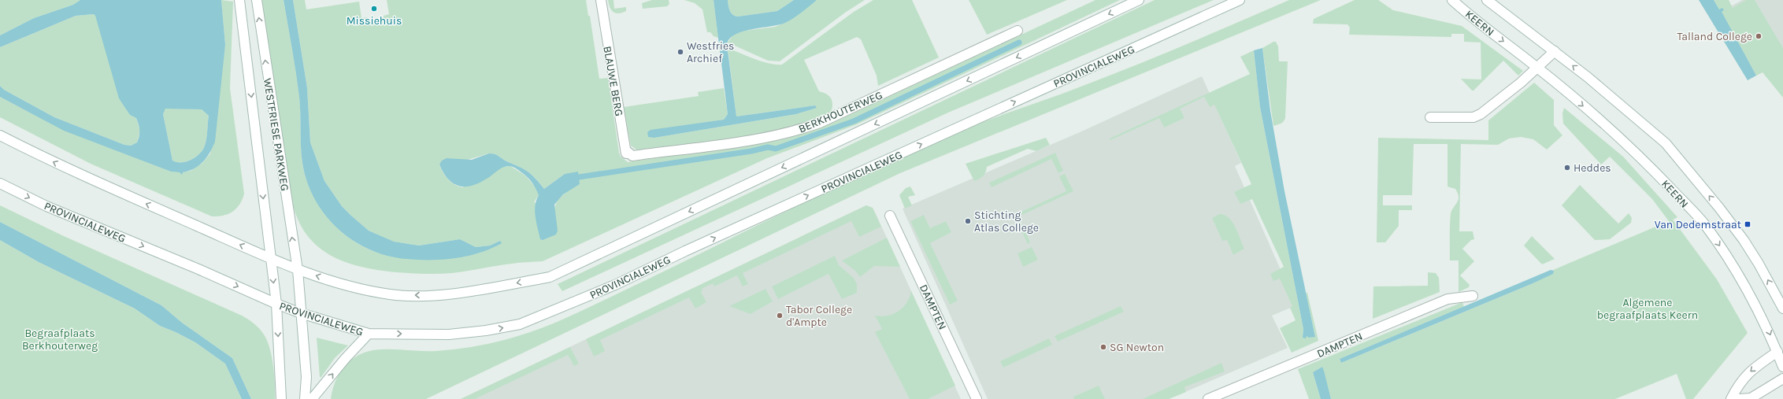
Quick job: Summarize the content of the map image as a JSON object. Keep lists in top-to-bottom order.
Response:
{
  "streets": {
    "main road": [
      "KEERN",
      "PROVINCIALEWEG",
      "BLAUWE BERG",
      "BERKHOUTERWEG",
      "WESTFRIESE PARKWEG",
      "DAMPTEN"
    ]
  },
  "crossings": [
    ["PROVINCIALEWEG", "WESTFRIESE PARKWEG"],
    ["BLAUWE BERG", "BERKHOUTERWEG"]
  ],
  "parks": ["Algemene begraafplaats Keern", "Begraafplaats Berkhouterweg"],
  "places": {
    "other": [
      "Missiehuis",
      "Talland College",
      "Westfries Archief",
      "Heddes",
      "Stichting Atlas College",
      "Tabor College d'Ampte",
      "SG Newton"
    ],
    "transit": ["Van Dedemstraat"]
  }
}
